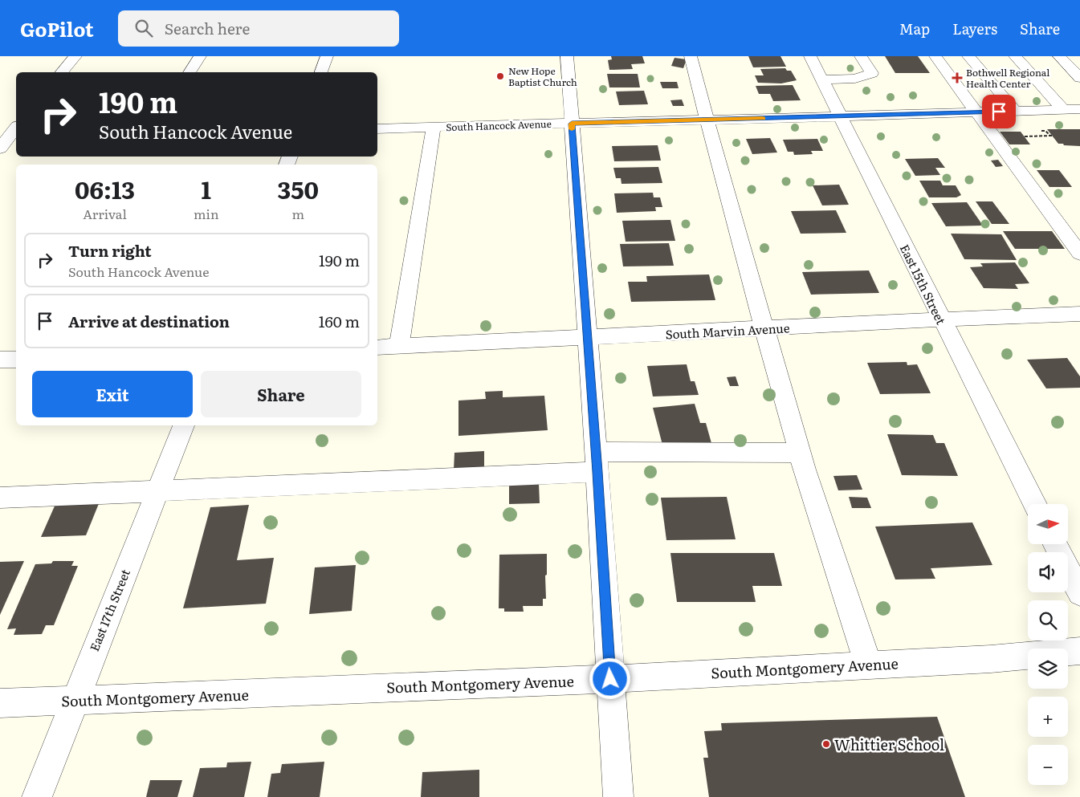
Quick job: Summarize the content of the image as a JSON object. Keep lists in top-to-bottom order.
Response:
{
  "streets": {
    "street": [
      "South Hancock Avenue",
      "East 15th Street",
      "South Marvin Avenue",
      "East 17th Street",
      "South Montgomery Avenue"
    ]
  },
  "crossings": [
    ["South Hancock Avenue", "East 15th Street"],
    ["East 15th Street", "South Marvin Avenue"],
    ["East 17th Street", "South Montgomery Avenue"]
  ],
  "places": {
    "other": ["New Hope Baptist Church", "Whittier School"],
    "health": ["Bothwell Regional Health Center"]
  },
  "north": "right",
  "page": {
    "header": "GoPilot",
    "search": "Search here",
    "nav": ["Map", "Layers", "Share"],
    "turn": ["190 m", "South Hancock Avenue"],
    "eta": [
      "06:13",
      "Arrival",
      "1",
      "min",
      "350",
      "m"
    ],
    "list": [
      {
        "name": "Turn right",
        "note": "South Hancock Avenue",
        "value": "190 m"
      },
      {
        "name": "Arrive at destination",
        "value": "160 m"
      }
    ],
    "buttons": ["Exit", "Share"],
    "map_buttons": ["+", "−"]
  }
}
